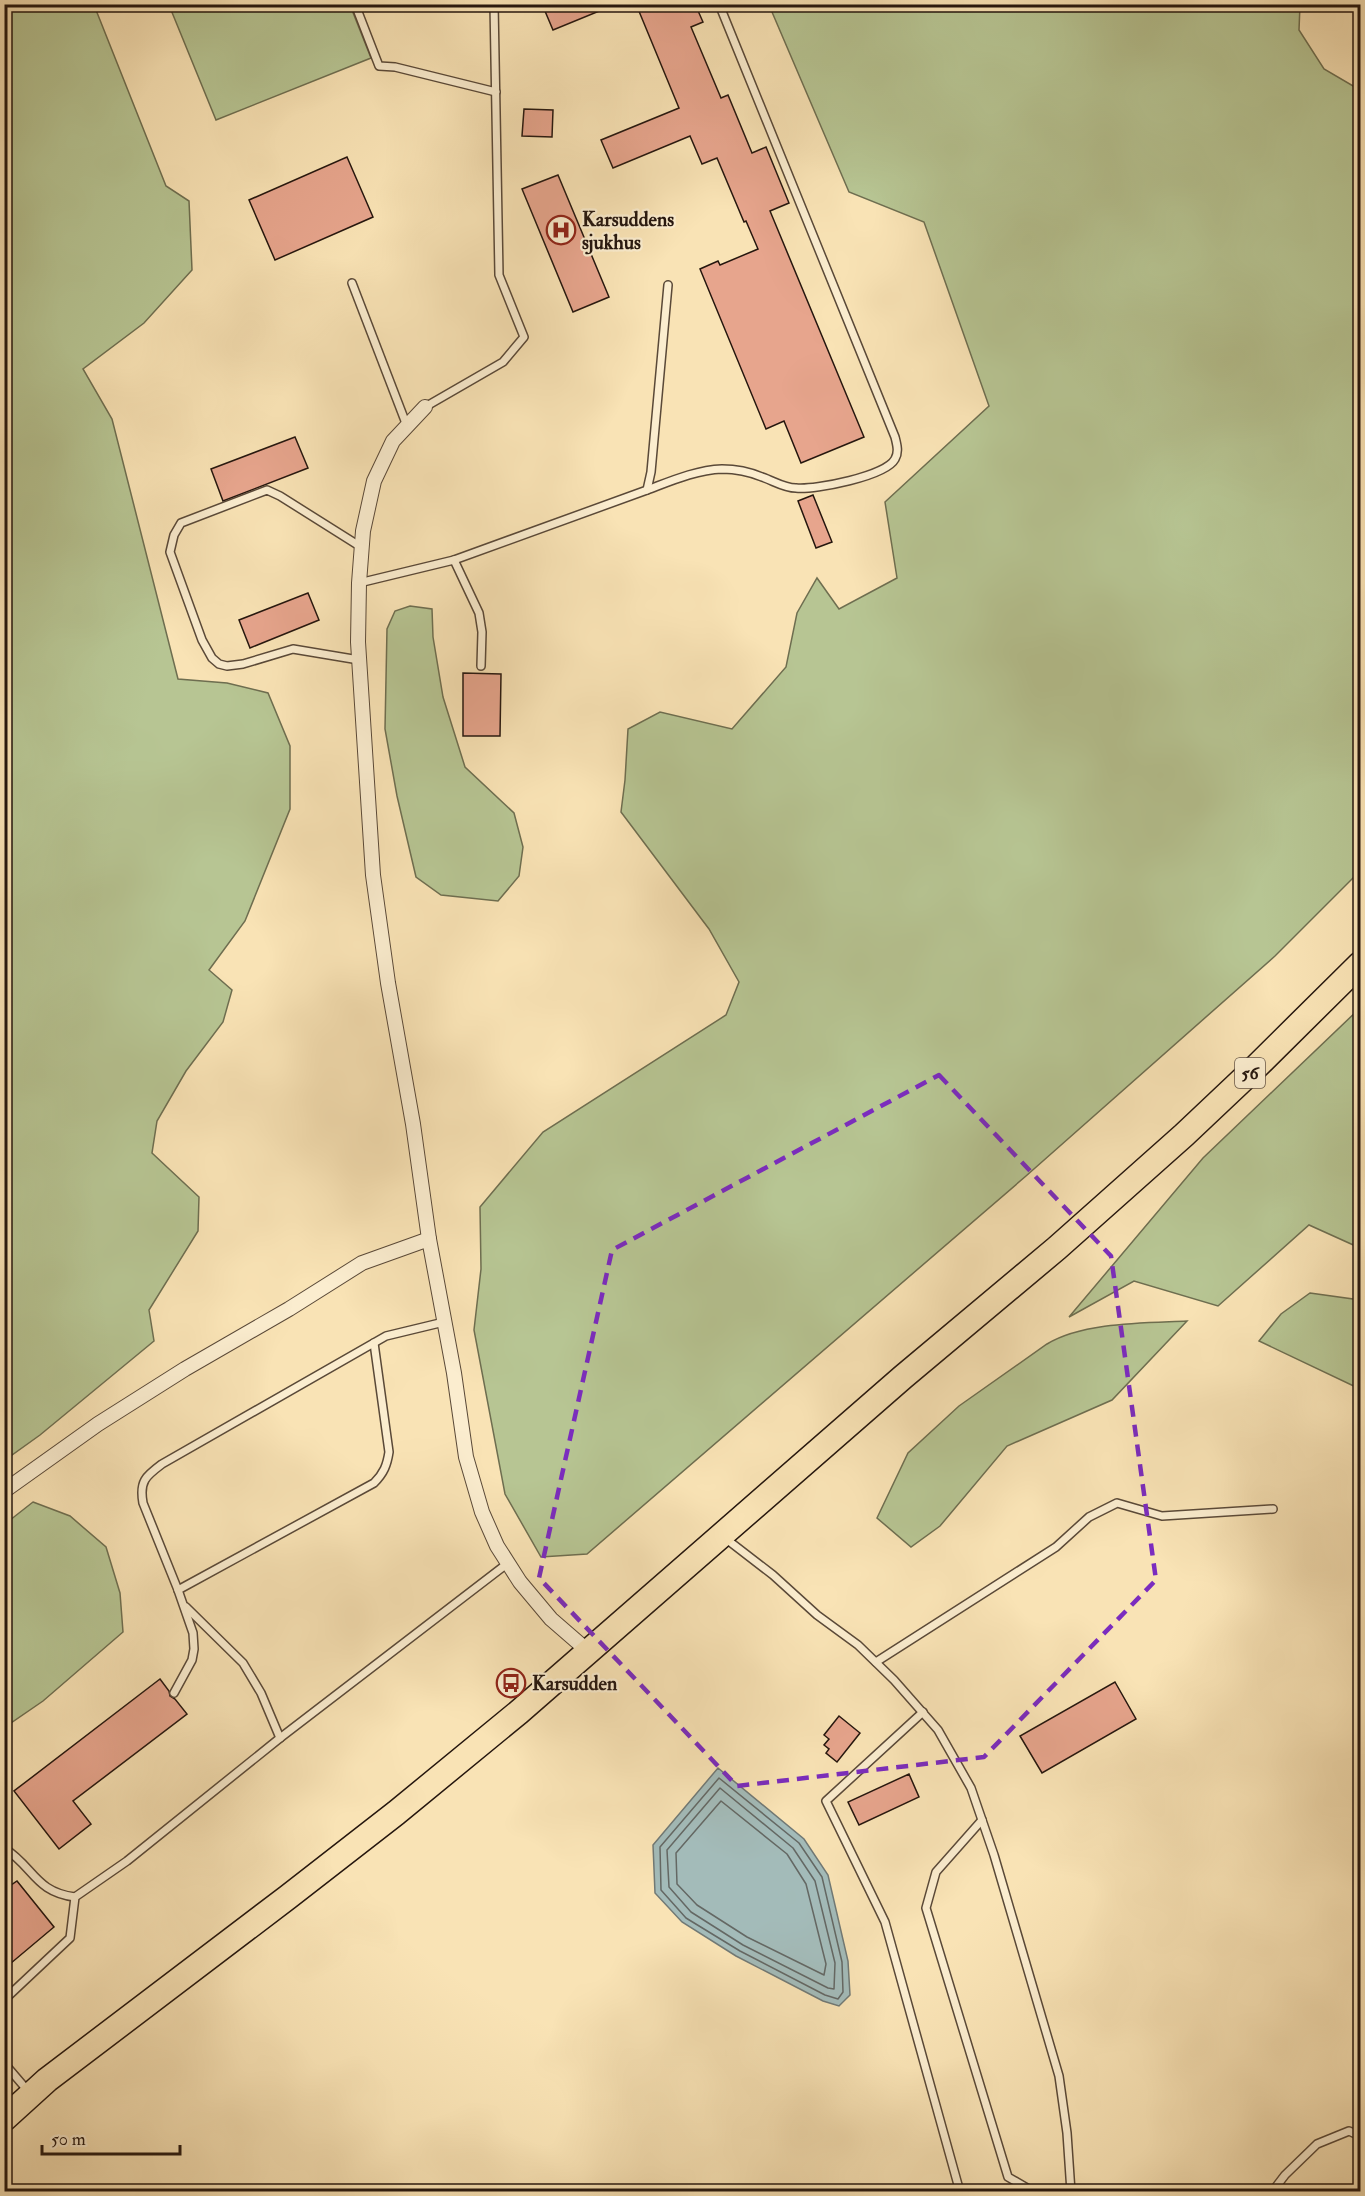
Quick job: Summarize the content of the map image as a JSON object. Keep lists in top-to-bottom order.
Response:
{
  "streets": {
    "highway": ["56"]
  },
  "places": {
    "hospital": ["Karsuddens sjukhus"],
    "bus stop": ["Karsudden"]
  },
  "scale_bar": "50 m"
}
